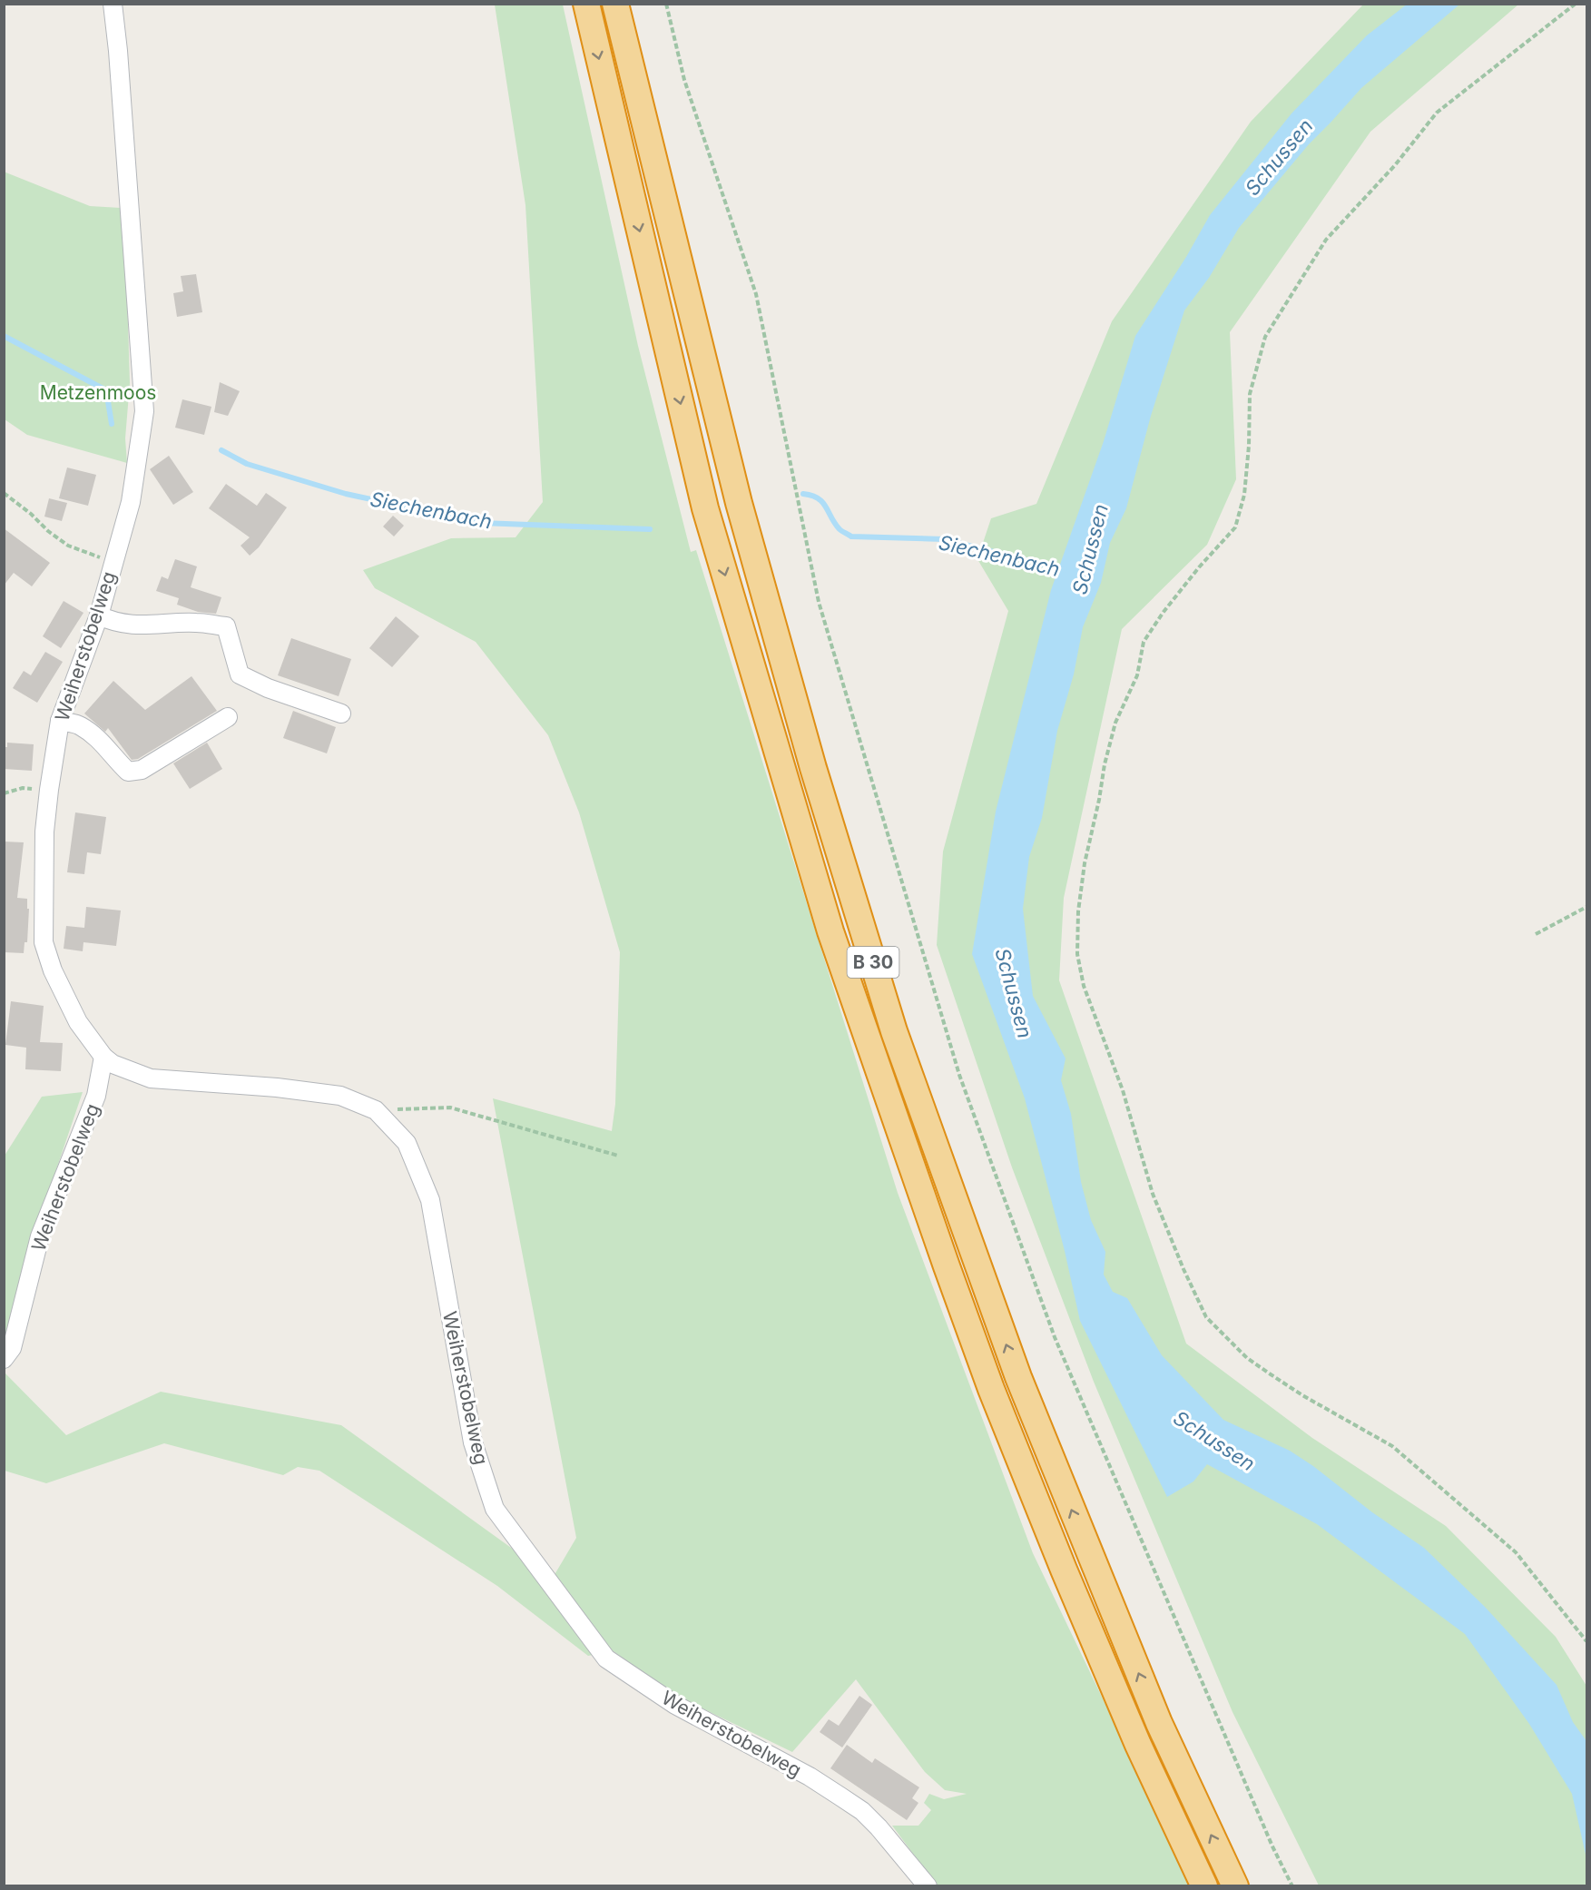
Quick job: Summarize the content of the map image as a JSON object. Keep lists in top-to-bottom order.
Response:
{
  "streets": {
    "highway": ["B 30"],
    "street": ["Weiherstobelweg"]
  },
  "water": ["Schussen", "Siechenbach"],
  "parks": ["Metzenmoos"]
}
